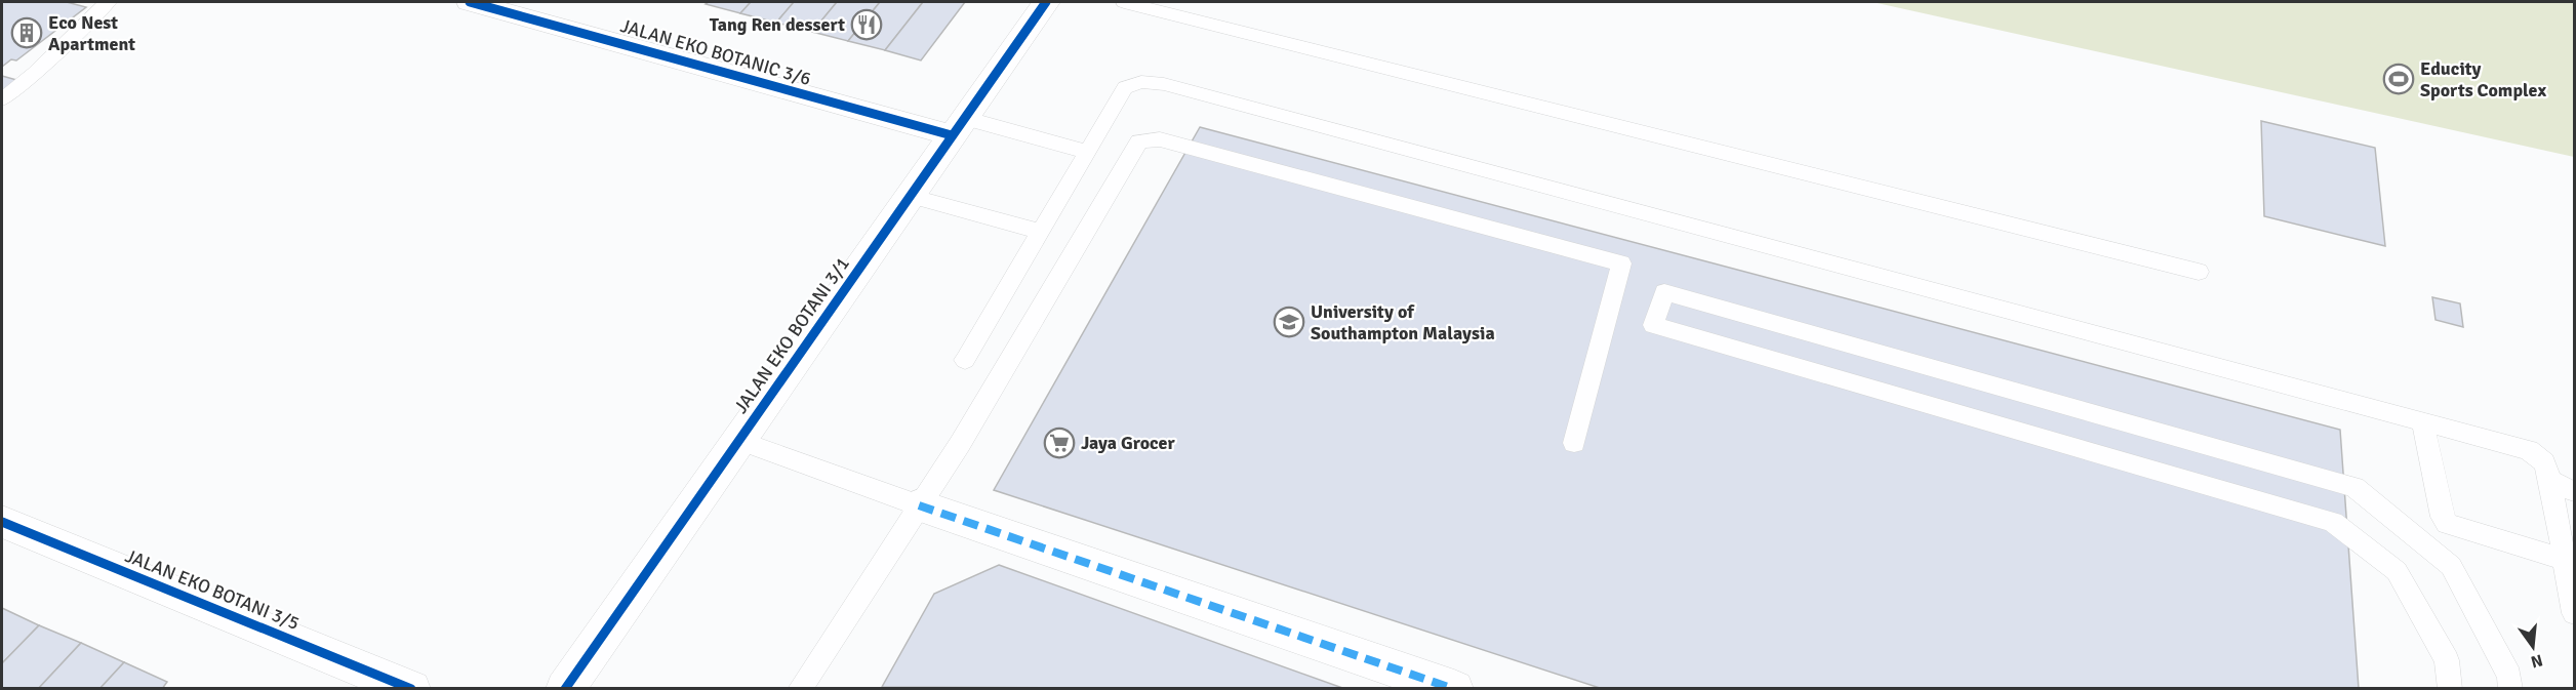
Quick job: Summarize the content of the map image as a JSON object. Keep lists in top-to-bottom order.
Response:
{
  "streets": {
    "street": ["JALAN EKO BOTANIC 3/6", "JALAN EKO BOTANI 3/1", "JALAN EKO BOTANI 3/5"]
  },
  "crossings": [
    ["JALAN EKO BOTANIC 3/6", "JALAN EKO BOTANI 3/1"]
  ],
  "places": {
    "restaurant": ["Tang Ren dessert"],
    "building": ["Eco Nest Apartment"],
    "sports": ["Educity Sports Complex"],
    "school or university": ["University of Southampton Malaysia"],
    "supermarket": ["Jaya Grocer"]
  },
  "north": "bottom"
}
